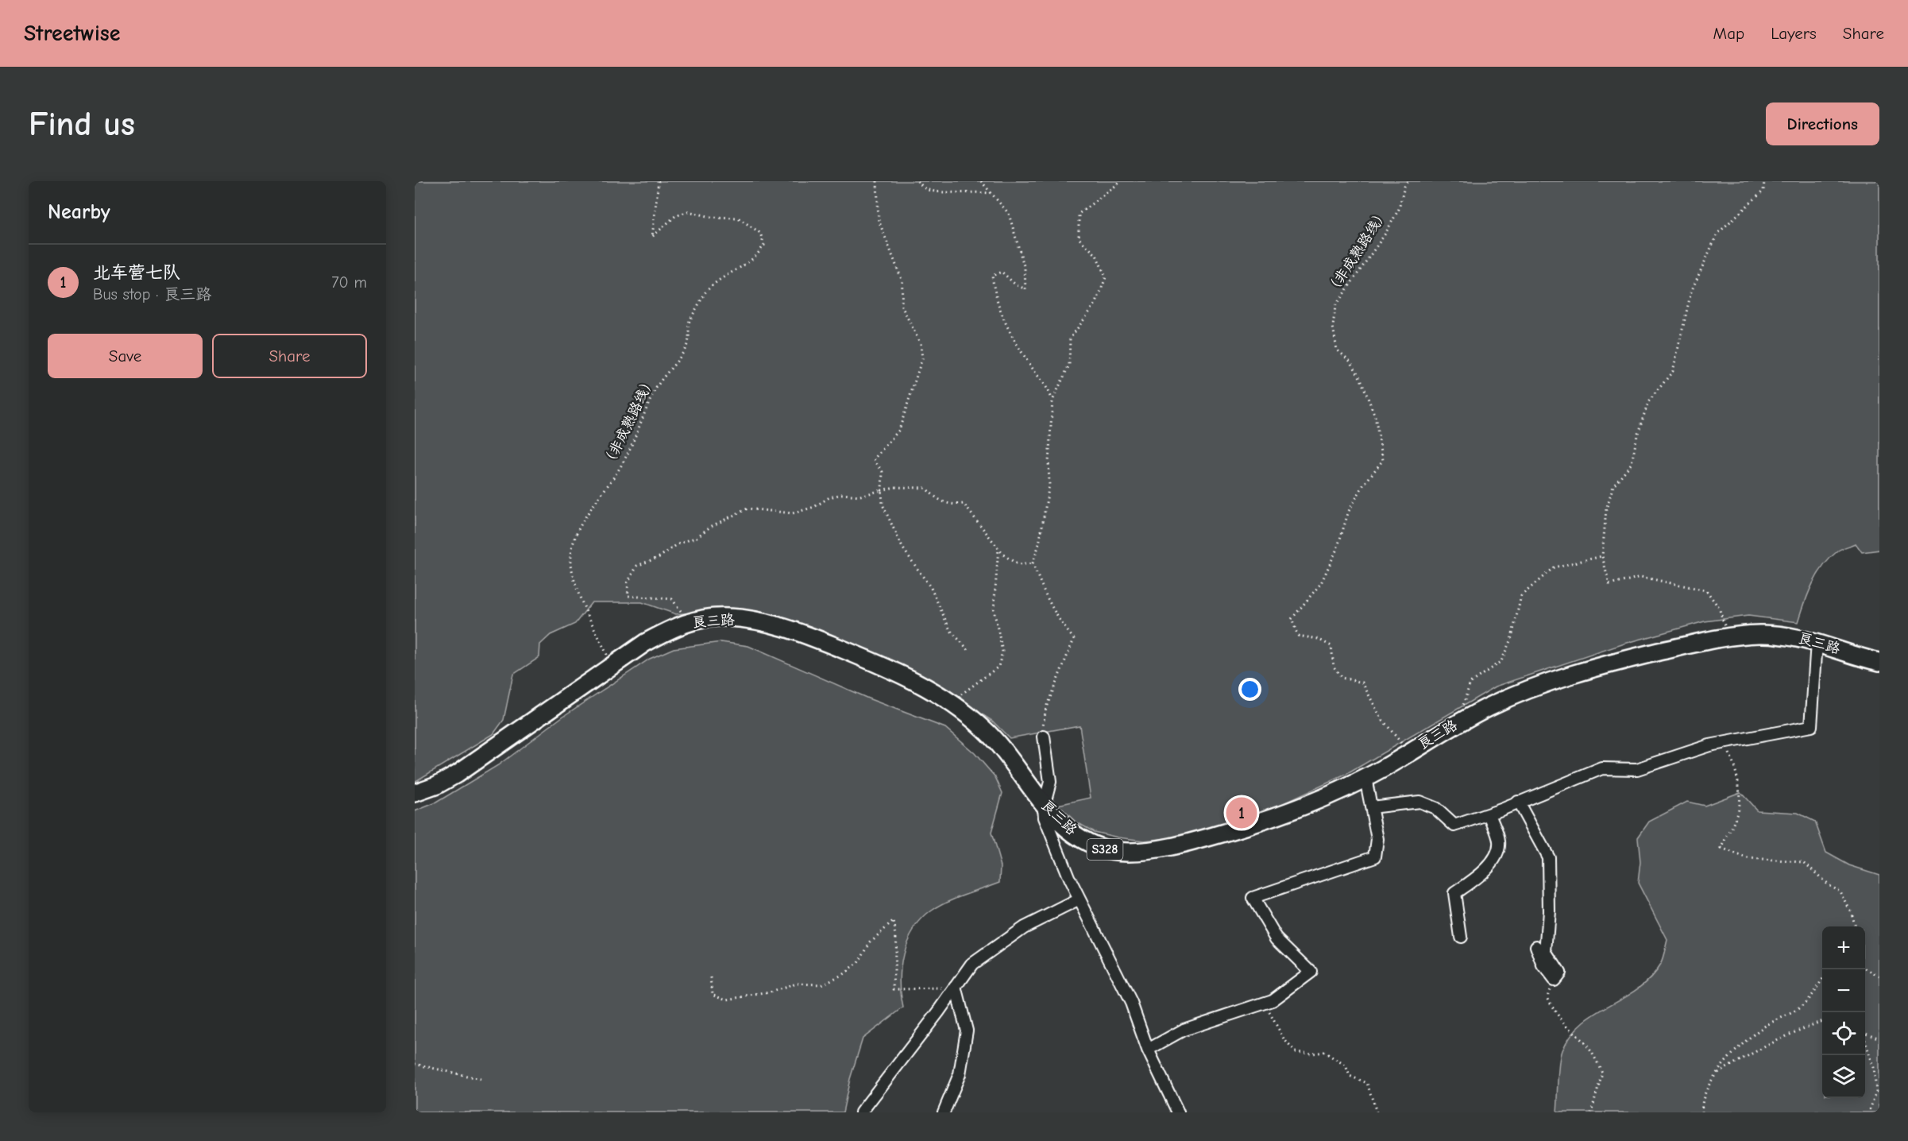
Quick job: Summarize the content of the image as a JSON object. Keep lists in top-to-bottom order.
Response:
{
  "streets": {
    "main road": ["良三路", "S328"],
    "path": ["（非成熟路线）"]
  },
  "crossings": [
    ["（非成熟路线）", "良三路"]
  ],
  "page": {
    "header": "Streetwise",
    "nav": ["Map", "Layers", "Share"],
    "buttons": [
      "Directions",
      ["Save", "Share"]
    ],
    "title": "Find us",
    "heading": "Nearby",
    "list": [
      {
        "mark": "1",
        "name": "北车营七队",
        "note": "Bus stop · 良三路",
        "value": "70 m"
      }
    ],
    "pins": "1",
    "map_buttons": ["+", "−"]
  }
}
